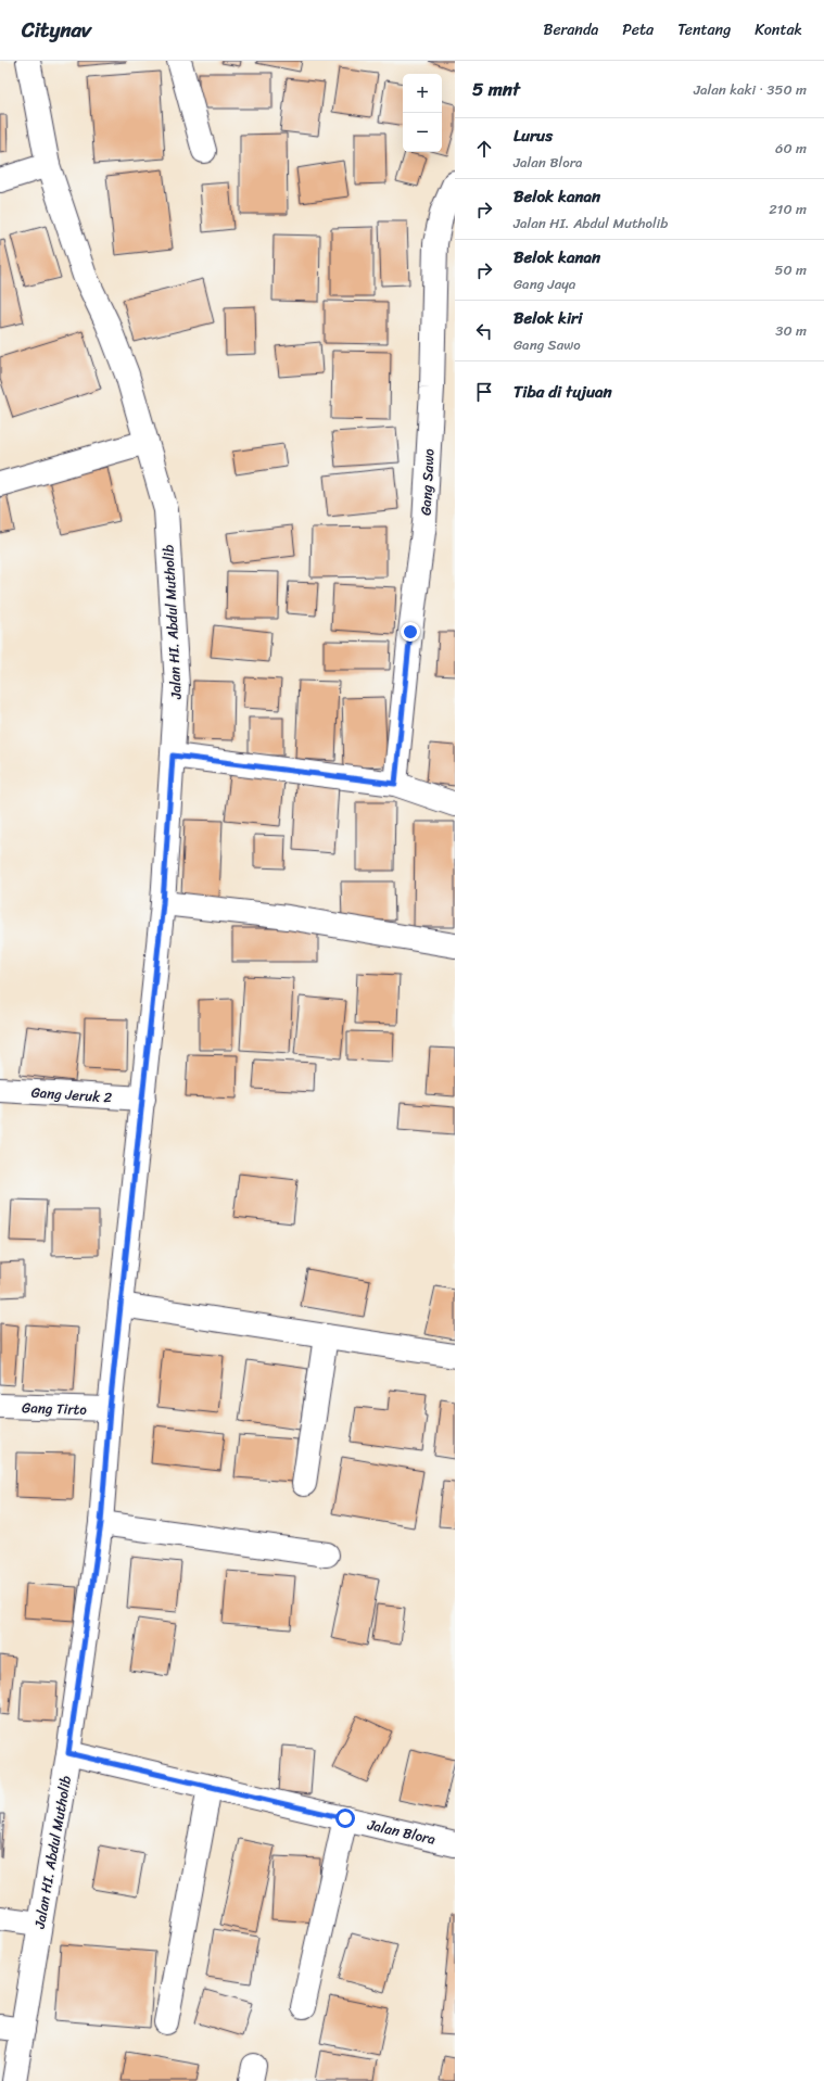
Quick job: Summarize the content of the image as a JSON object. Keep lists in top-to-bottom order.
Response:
{
  "streets": {
    "street": [
      "Gang Sawo",
      "Jalan HI. Abdul Mutholib",
      "Gang Jeruk 2",
      "Gang Tirto",
      "Jalan Blora"
    ]
  },
  "crossings": [
    ["Jalan HI. Abdul Mutholib", "Gang Jeruk 2"],
    ["Jalan HI. Abdul Mutholib", "Gang Tirto"],
    ["Jalan HI. Abdul Mutholib", "Jalan Blora"]
  ],
  "page": {
    "header": "Citynav",
    "nav": [
      "Beranda",
      "Peta",
      "Tentang",
      "Kontak"
    ],
    "heading": ["5 mnt", "Jalan kaki · 350 m"],
    "map_buttons": ["+", "−"],
    "list": [
      ["Lurus", "Jalan Blora", "60 m"],
      ["Belok kanan", "Jalan HI. Abdul Mutholib", "210 m"],
      ["Belok kanan", "Gang Jaya", "50 m"],
      ["Belok kiri", "Gang Sawo", "30 m"],
      "Tiba di tujuan"
    ]
  }
}
